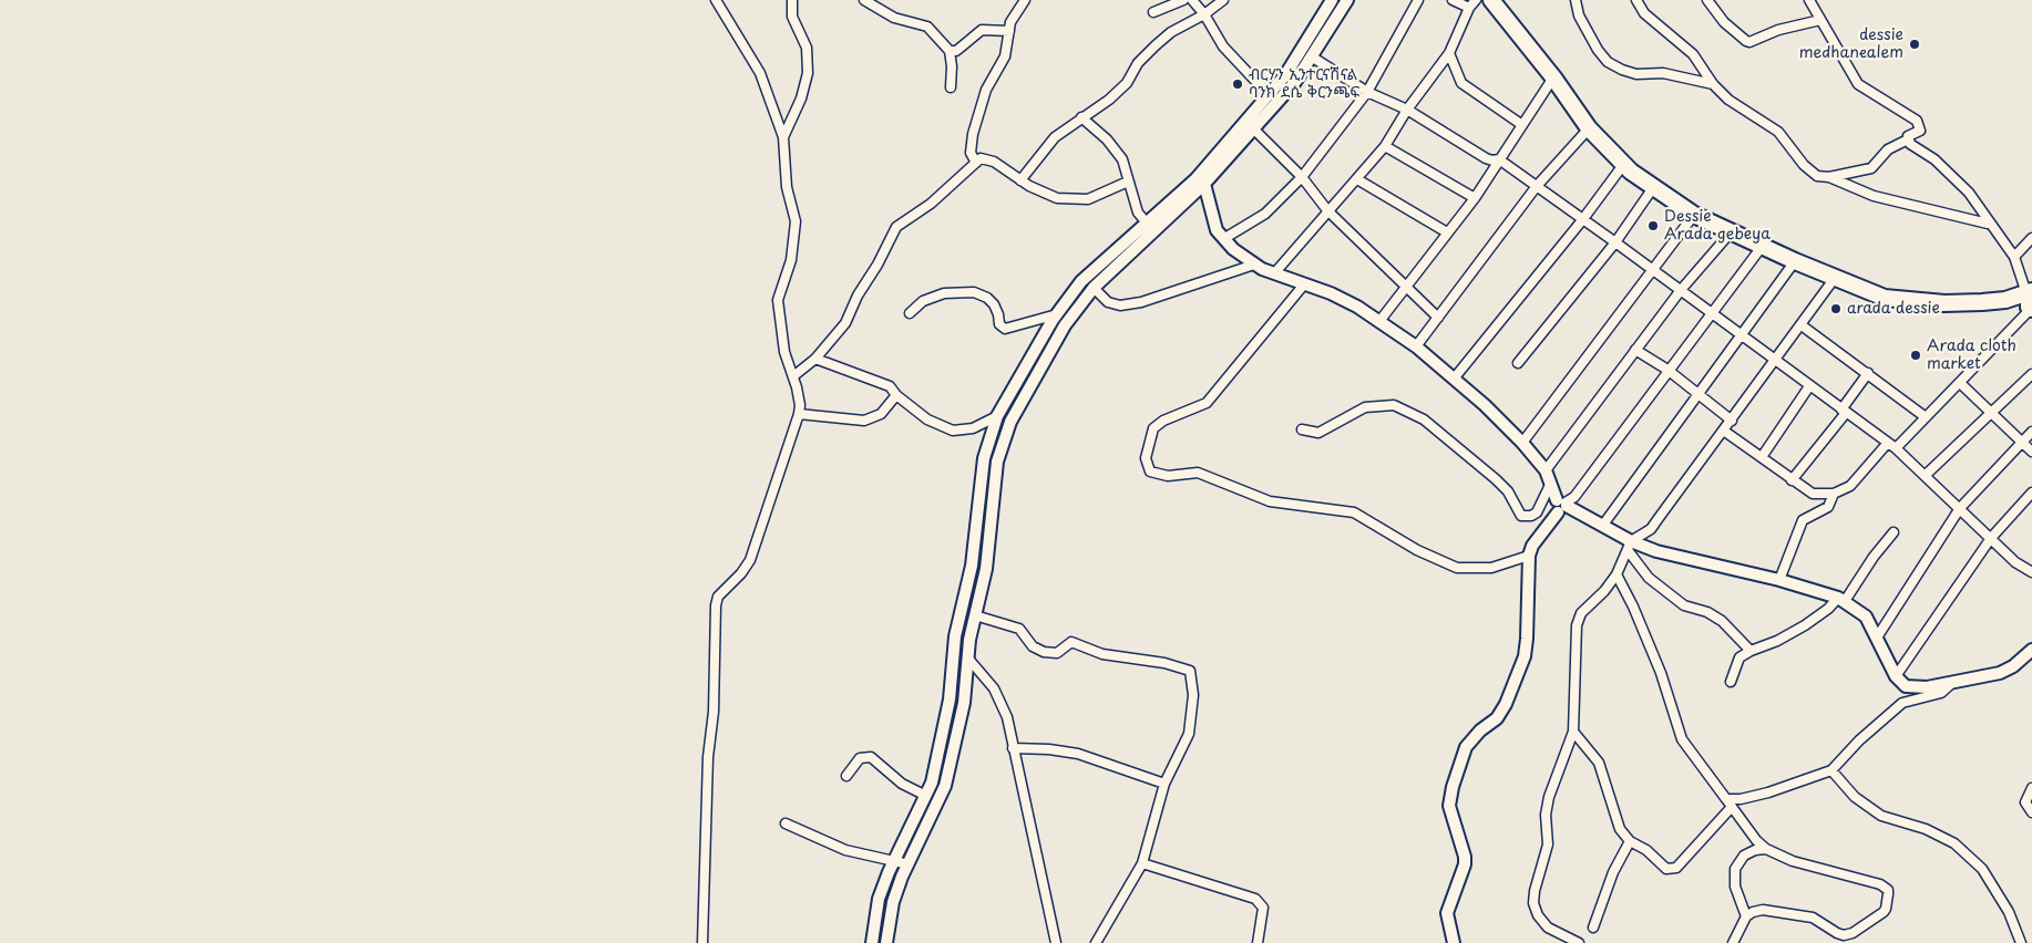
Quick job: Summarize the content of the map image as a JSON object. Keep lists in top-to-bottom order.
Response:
{
  "places": [
    "dessie medhanealem",
    "ብርሃን ኢንተርናሽናል ባንክ ደሴ ቅርንጫፍ",
    "Dessie Arada gebeya",
    "arada dessie",
    "Arada cloth market"
  ]
}
